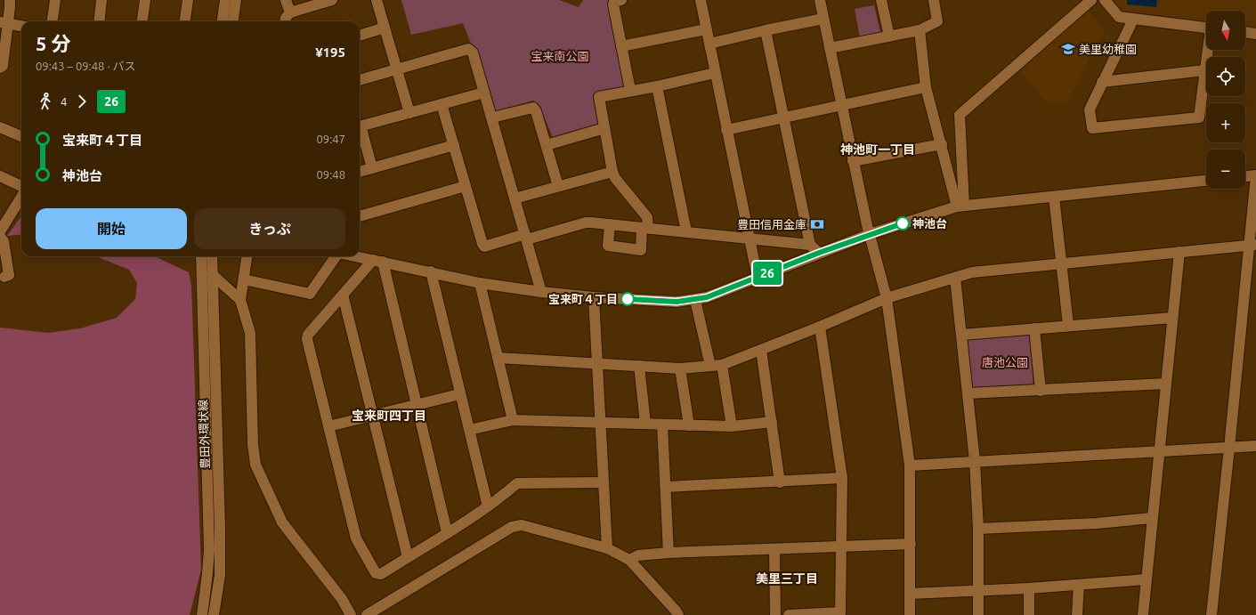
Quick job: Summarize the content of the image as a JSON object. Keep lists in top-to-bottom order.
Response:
{
  "streets": {
    "street": ["豊田外環状線"]
  },
  "districts": ["神池町一丁目", "宝来町四丁目", "美里三丁目"],
  "parks": ["宝来南公園", "唐池公園"],
  "places": {
    "school or university": ["美里幼稚園"],
    "other": ["神池台", "宝来町４丁目"],
    "bank": ["豊田信用金庫"]
  },
  "lines": ["bus line 26"],
  "north": "bottom",
  "page": {
    "on_map": "26",
    "map_buttons": ["+", "−"],
    "heading": ["5 分", "09:43 – 09:48 · バス", "¥195"],
    "legs": ["4", "26"],
    "list": [
      {
        "name": "宝来町４丁目",
        "value": "09:47"
      },
      {
        "name": "神池台",
        "value": "09:48"
      }
    ],
    "buttons": ["開始", "きっぷ"]
  }
}
